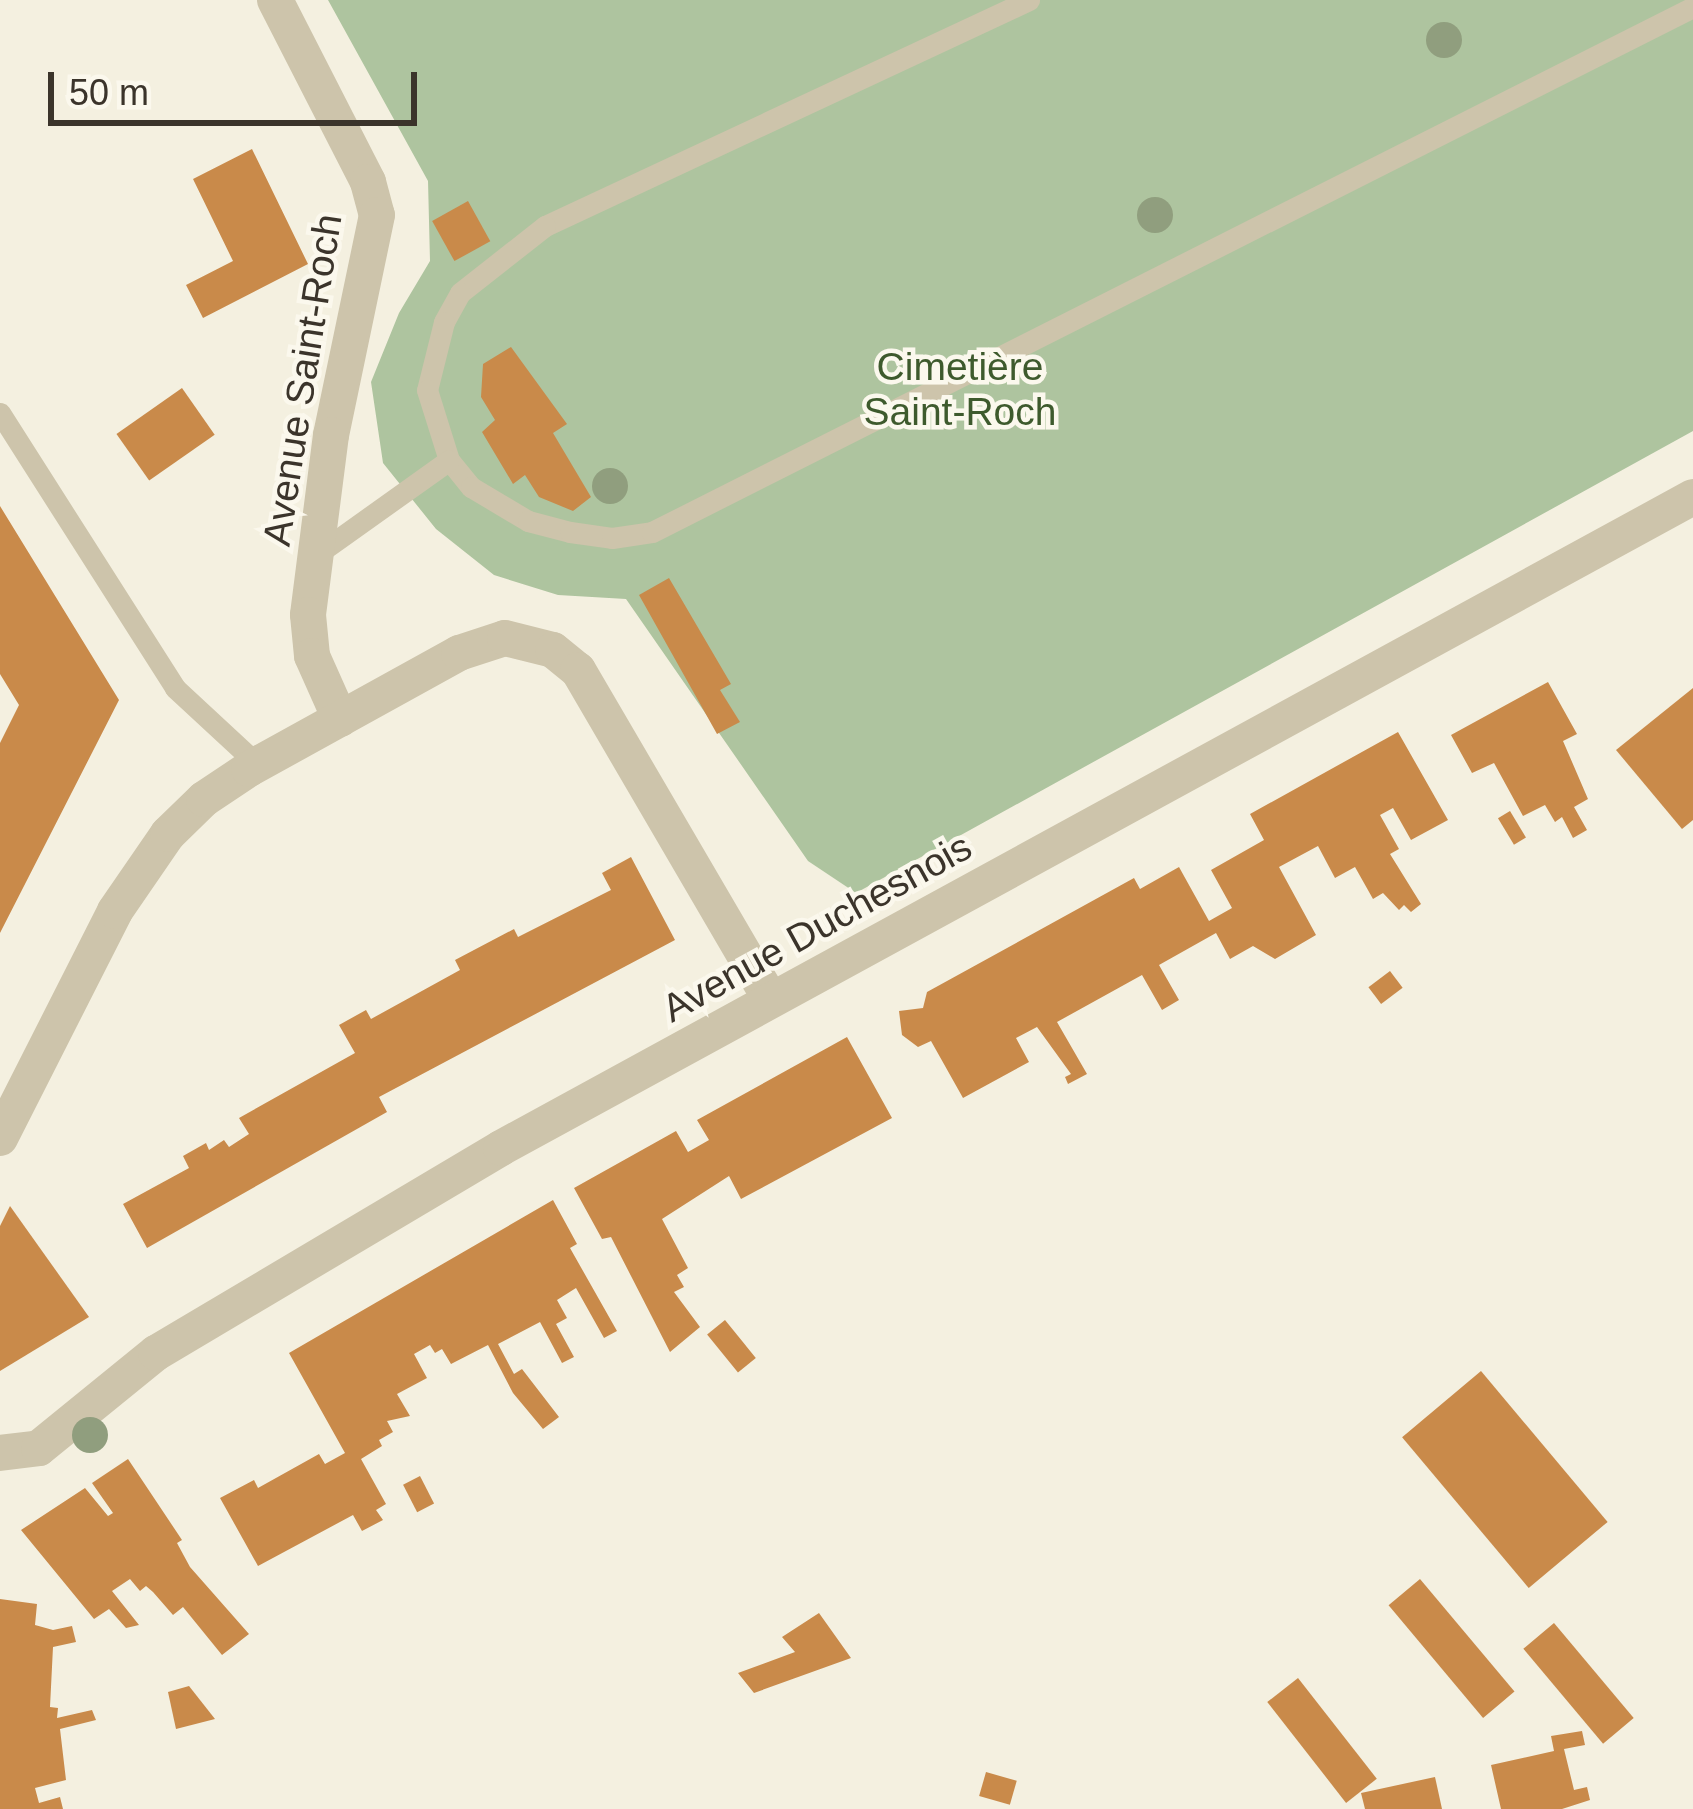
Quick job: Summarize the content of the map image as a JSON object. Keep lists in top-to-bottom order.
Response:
{
  "streets": {
    "street": ["Avenue Saint-Roch", "Avenue Duchesnois"]
  },
  "parks": ["Cimetière Saint-Roch"],
  "scale_bar": "50 m"
}
